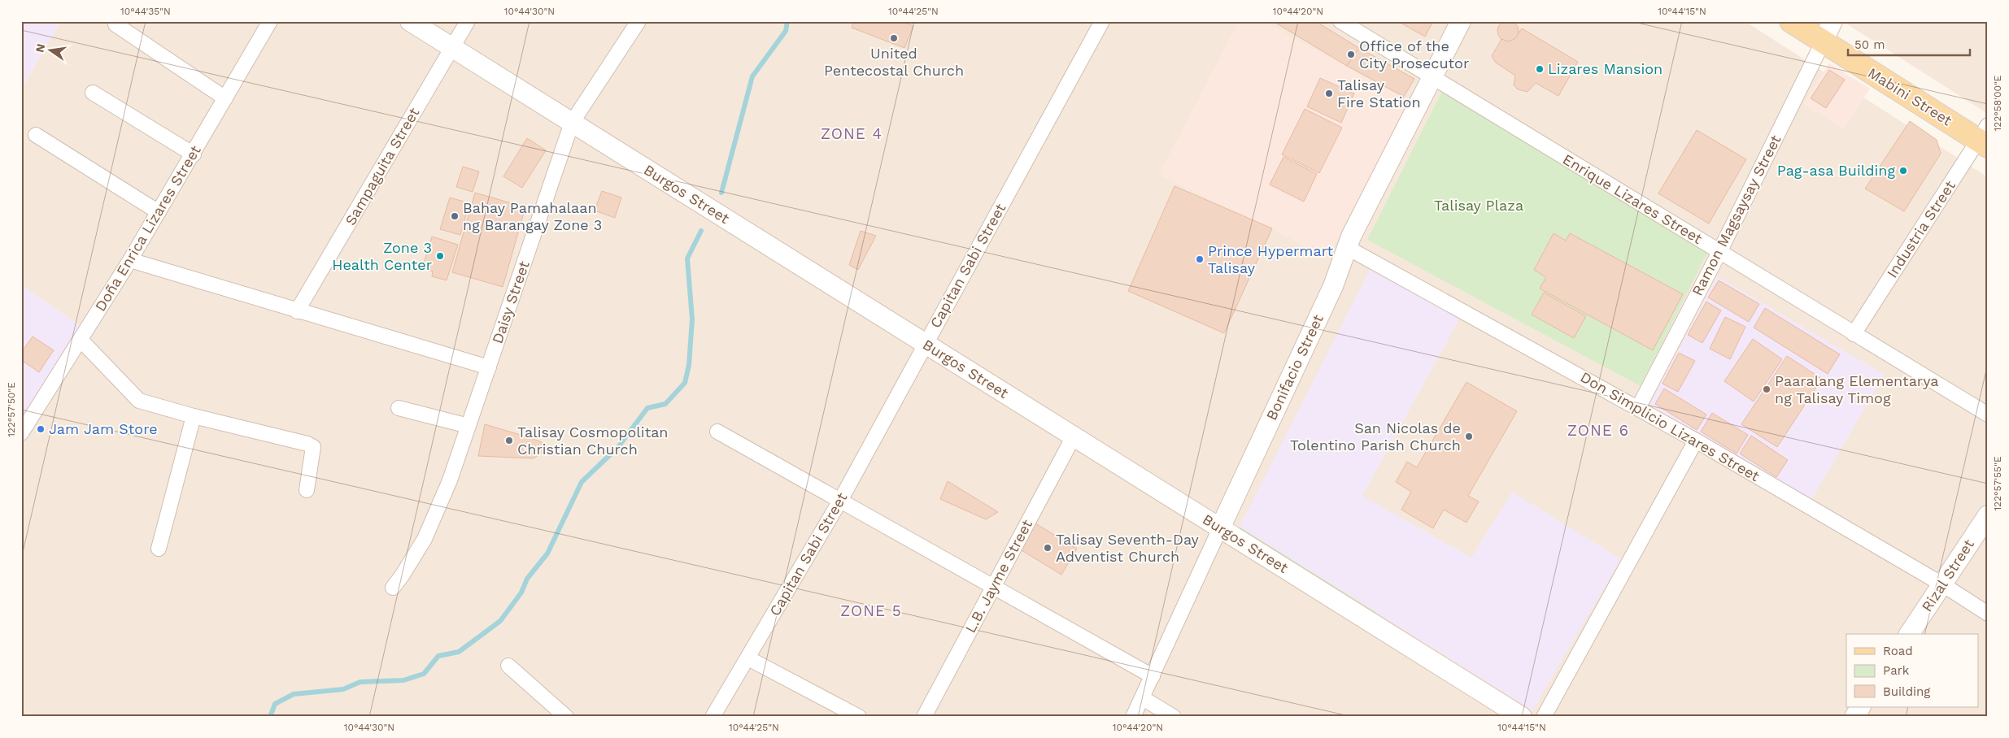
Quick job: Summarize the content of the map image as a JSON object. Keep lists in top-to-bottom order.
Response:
{
  "streets": {
    "main road": ["Mabini Street"],
    "street": [
      "Sampaguita Street",
      "Burgos Street",
      "Enrique Lizares Street",
      "Ramon Magsaysay Street",
      "Doña Enrica Lizares Street",
      "Industria Street",
      "Capitan Sabi Street",
      "Daisy Street",
      "Bonifacio Street",
      "Don Simplicio Lizares Street",
      "Rizal Street",
      "L.B. Jayme Street"
    ]
  },
  "crossings": [
    ["Mabini Street", "Ramon Magsaysay Street"],
    ["Mabini Street", "Industria Street"],
    ["Sampaguita Street", "Burgos Street"],
    ["Burgos Street", "Capitan Sabi Street"],
    ["Burgos Street", "Daisy Street"],
    ["Burgos Street", "Bonifacio Street"],
    ["Burgos Street", "L.B. Jayme Street"],
    ["Enrique Lizares Street", "Ramon Magsaysay Street"],
    ["Enrique Lizares Street", "Industria Street"],
    ["Enrique Lizares Street", "Bonifacio Street"],
    ["Ramon Magsaysay Street", "Don Simplicio Lizares Street"],
    ["Bonifacio Street", "Don Simplicio Lizares Street"],
    ["Don Simplicio Lizares Street", "Rizal Street"]
  ],
  "districts": ["ZONE 4", "ZONE 6", "ZONE 5"],
  "parks": ["Talisay Plaza"],
  "places": [
    "United Pentecostal Church",
    "Office of the City Prosecutor",
    "Lizares Mansion",
    "Talisay Fire Station",
    "Pag-asa Building",
    "Bahay Pamahalaan ng Barangay Zone 3",
    "Zone 3 Health Center",
    "Prince Hypermart Talisay",
    "Paaralang Elementarya ng Talisay Timog",
    "Jam Jam Store",
    "San Nicolas de Tolentino Parish Church",
    "Talisay Cosmopolitan Christian Church",
    "Talisay Seventh-Day Adventist Church"
  ],
  "legend": ["Road", "Park", "Building"],
  "scale_bar": "50 m",
  "north": "left",
  "coordinates": [
    "10°44'35\"N",
    "10°44'30\"N",
    "10°44'25\"N",
    "10°44'20\"N",
    "10°44'15\"N",
    "122°58'00\"E",
    "122°57'50\"E",
    "122°57'55\"E"
  ]
}
